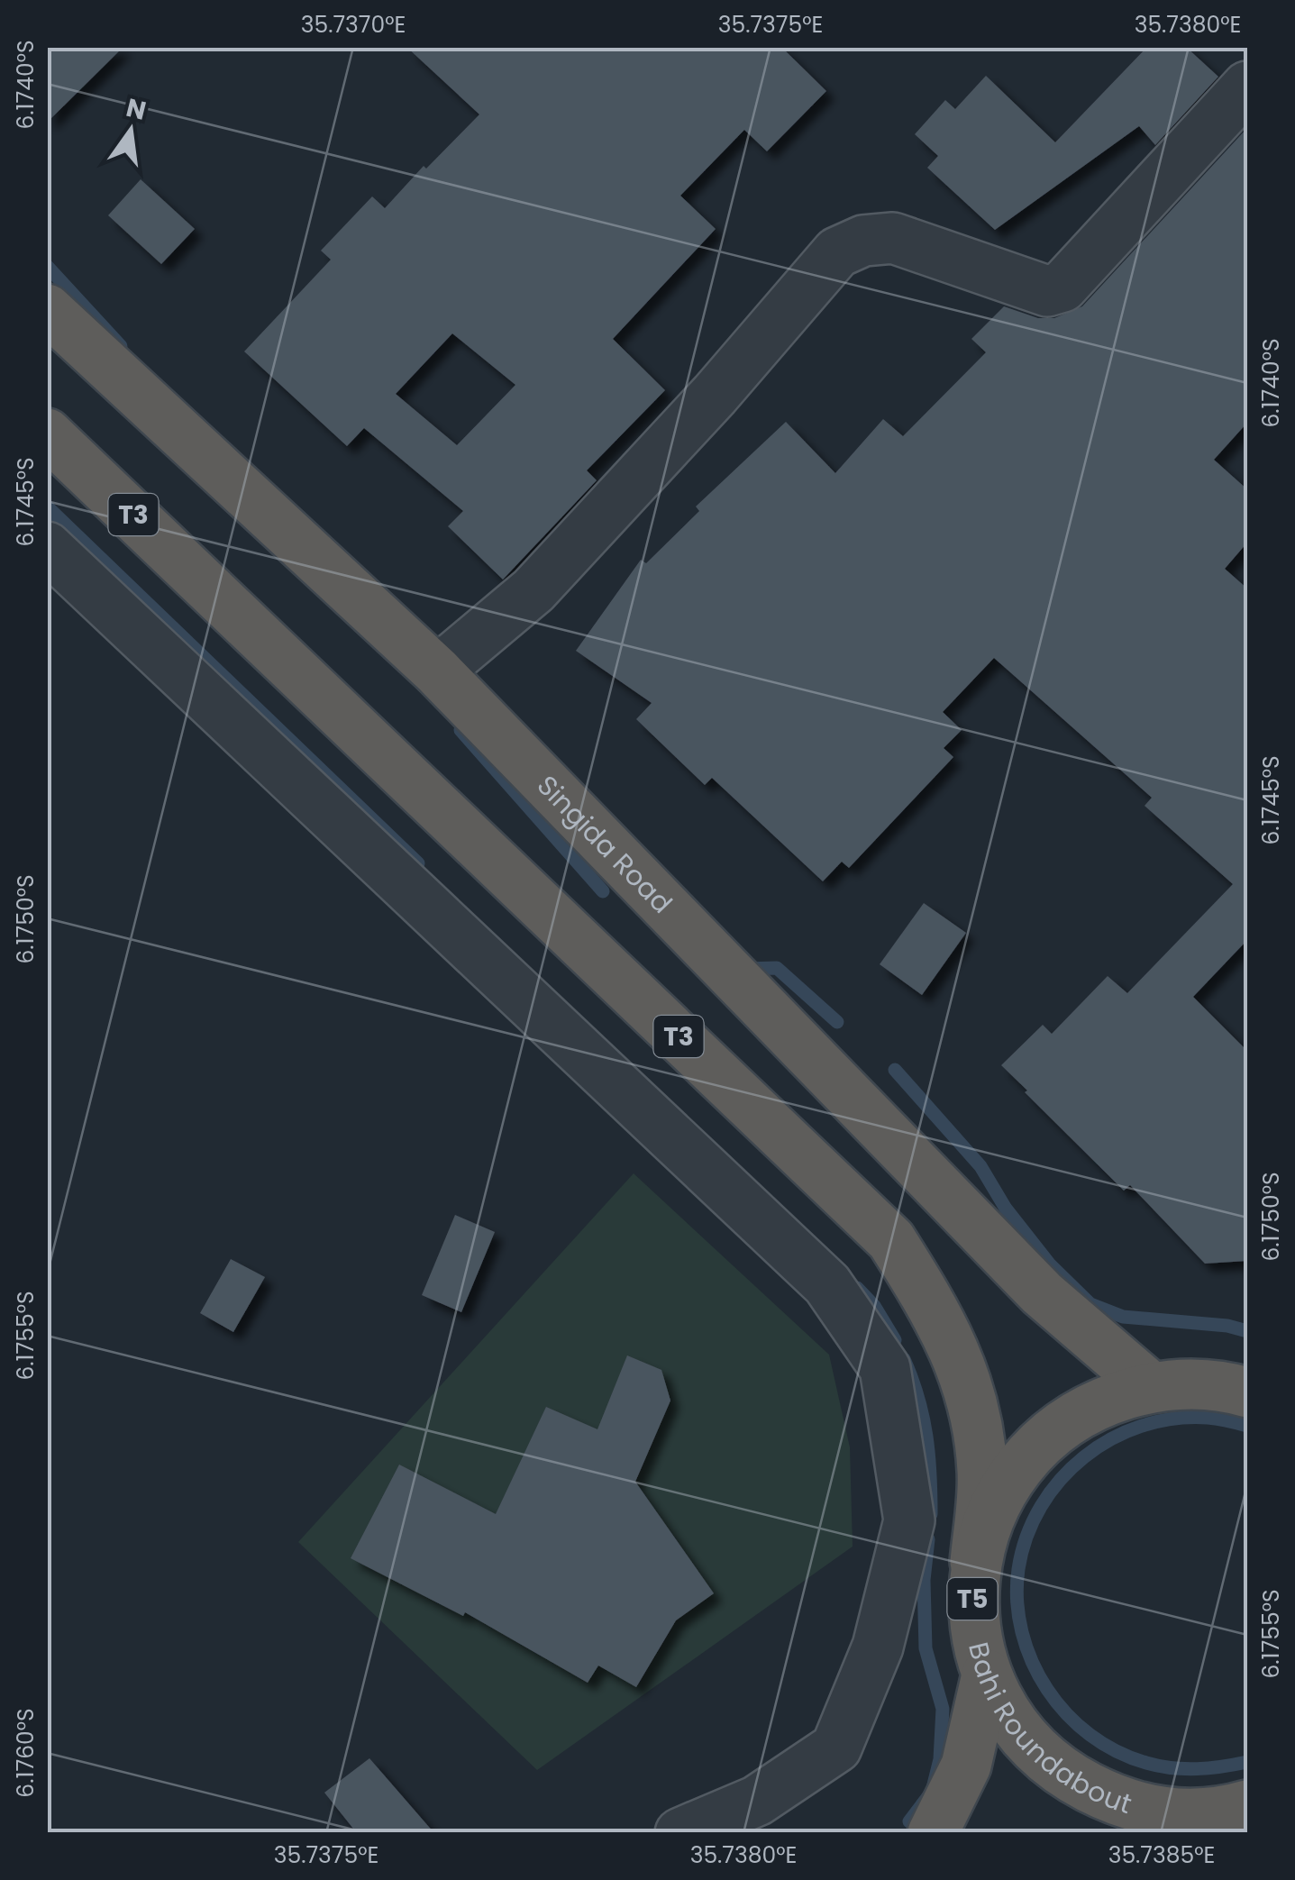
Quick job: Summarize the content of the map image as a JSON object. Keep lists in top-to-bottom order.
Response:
{
  "streets": {
    "highway": [
      "T3",
      "Singida Road",
      "T5",
      "Bahi Roundabout"
    ]
  },
  "crossings": [
    ["T3", "Bahi Roundabout"],
    ["Singida Road", "Bahi Roundabout"],
    ["T5", "Bahi Roundabout"]
  ],
  "north": "top",
  "coordinates": [
    "35.7370°E",
    "35.7375°E",
    "35.7380°E",
    "6.1740°S",
    "6.1745°S",
    "6.1750°S",
    "6.1755°S",
    "6.1760°S",
    "35.7385°E"
  ]
}
